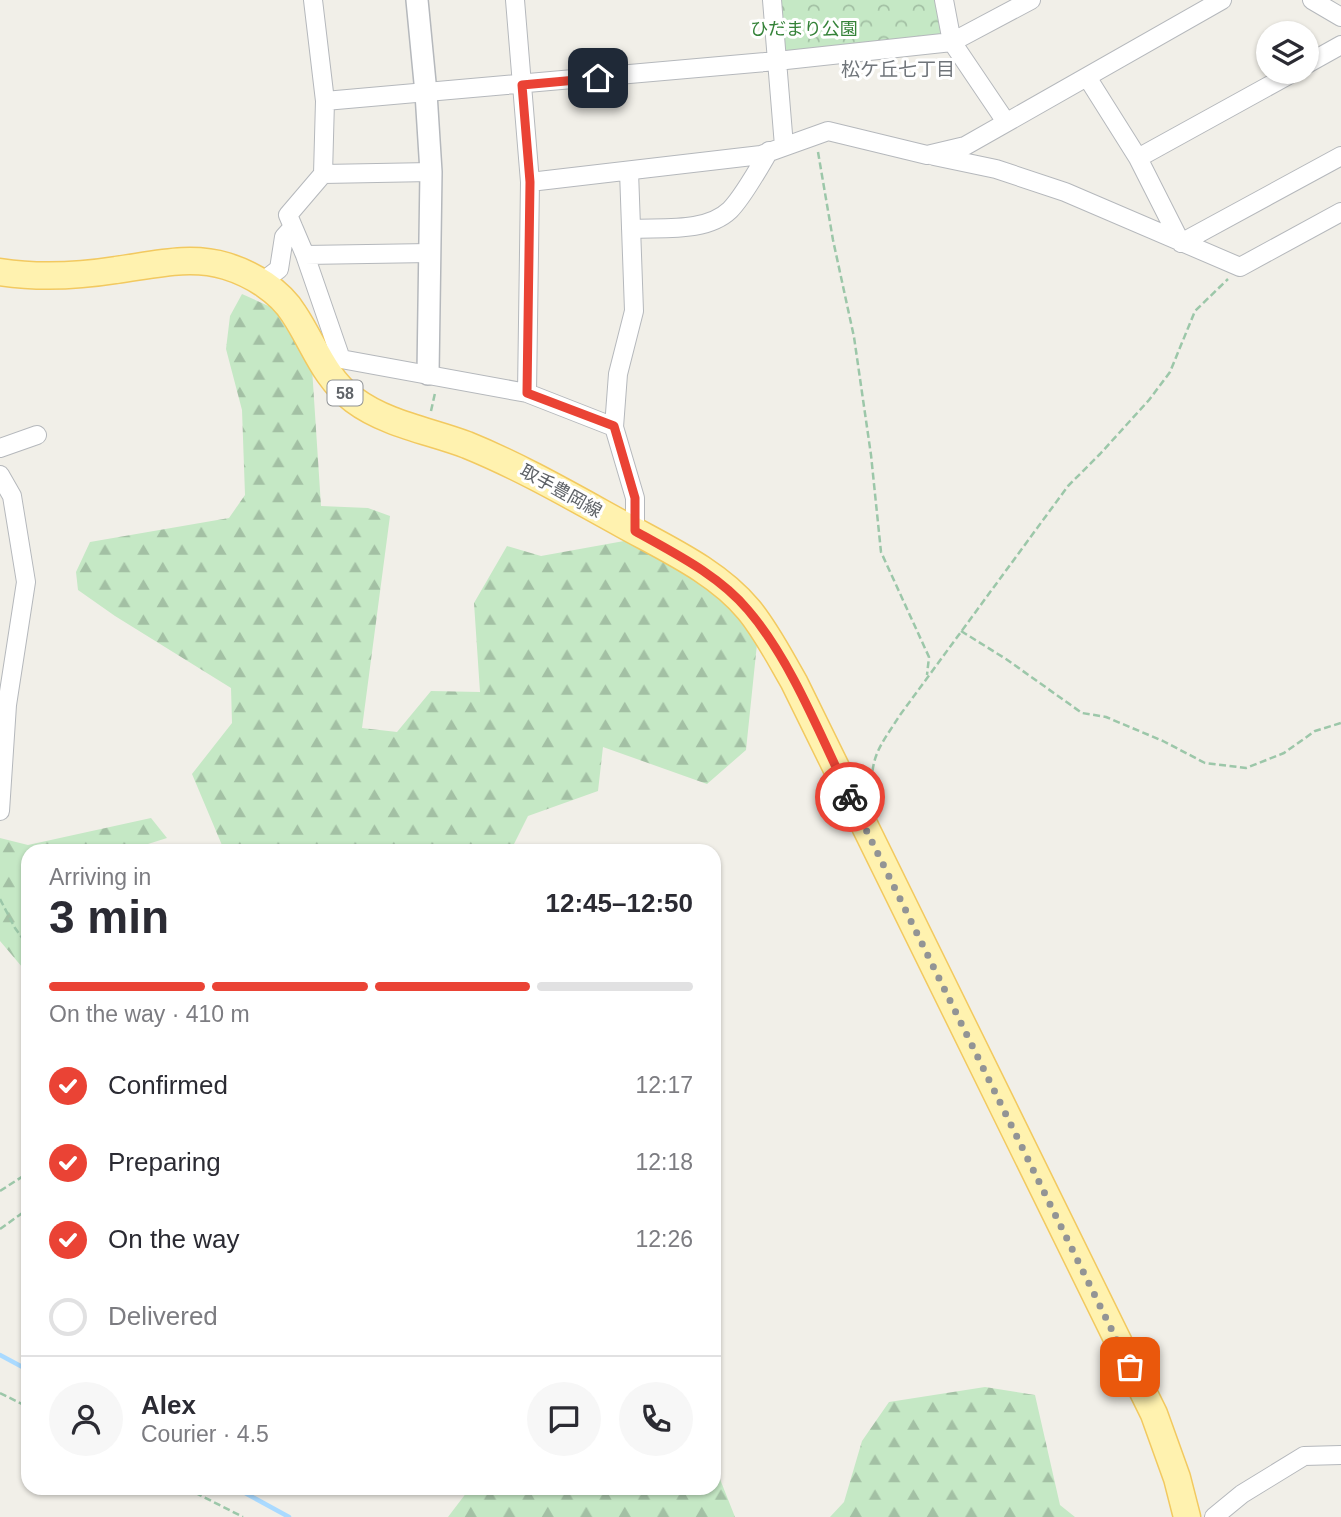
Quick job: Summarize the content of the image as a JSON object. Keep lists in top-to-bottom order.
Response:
{
  "streets": {
    "main road": ["58", "取手豊岡線"]
  },
  "districts": ["松ケ丘七丁目"],
  "parks": ["ひだまり公園"],
  "page": {
    "heading": ["3 min", "Arriving in", "12:45–12:50"],
    "panel": ["Alex", "Courier · 4.5"],
    "bar": "On the way · 410 m",
    "list": [
      ["Confirmed", "12:17"],
      ["Preparing", "12:18"],
      ["On the way", "12:26"],
      "Delivered"
    ]
  }
}
